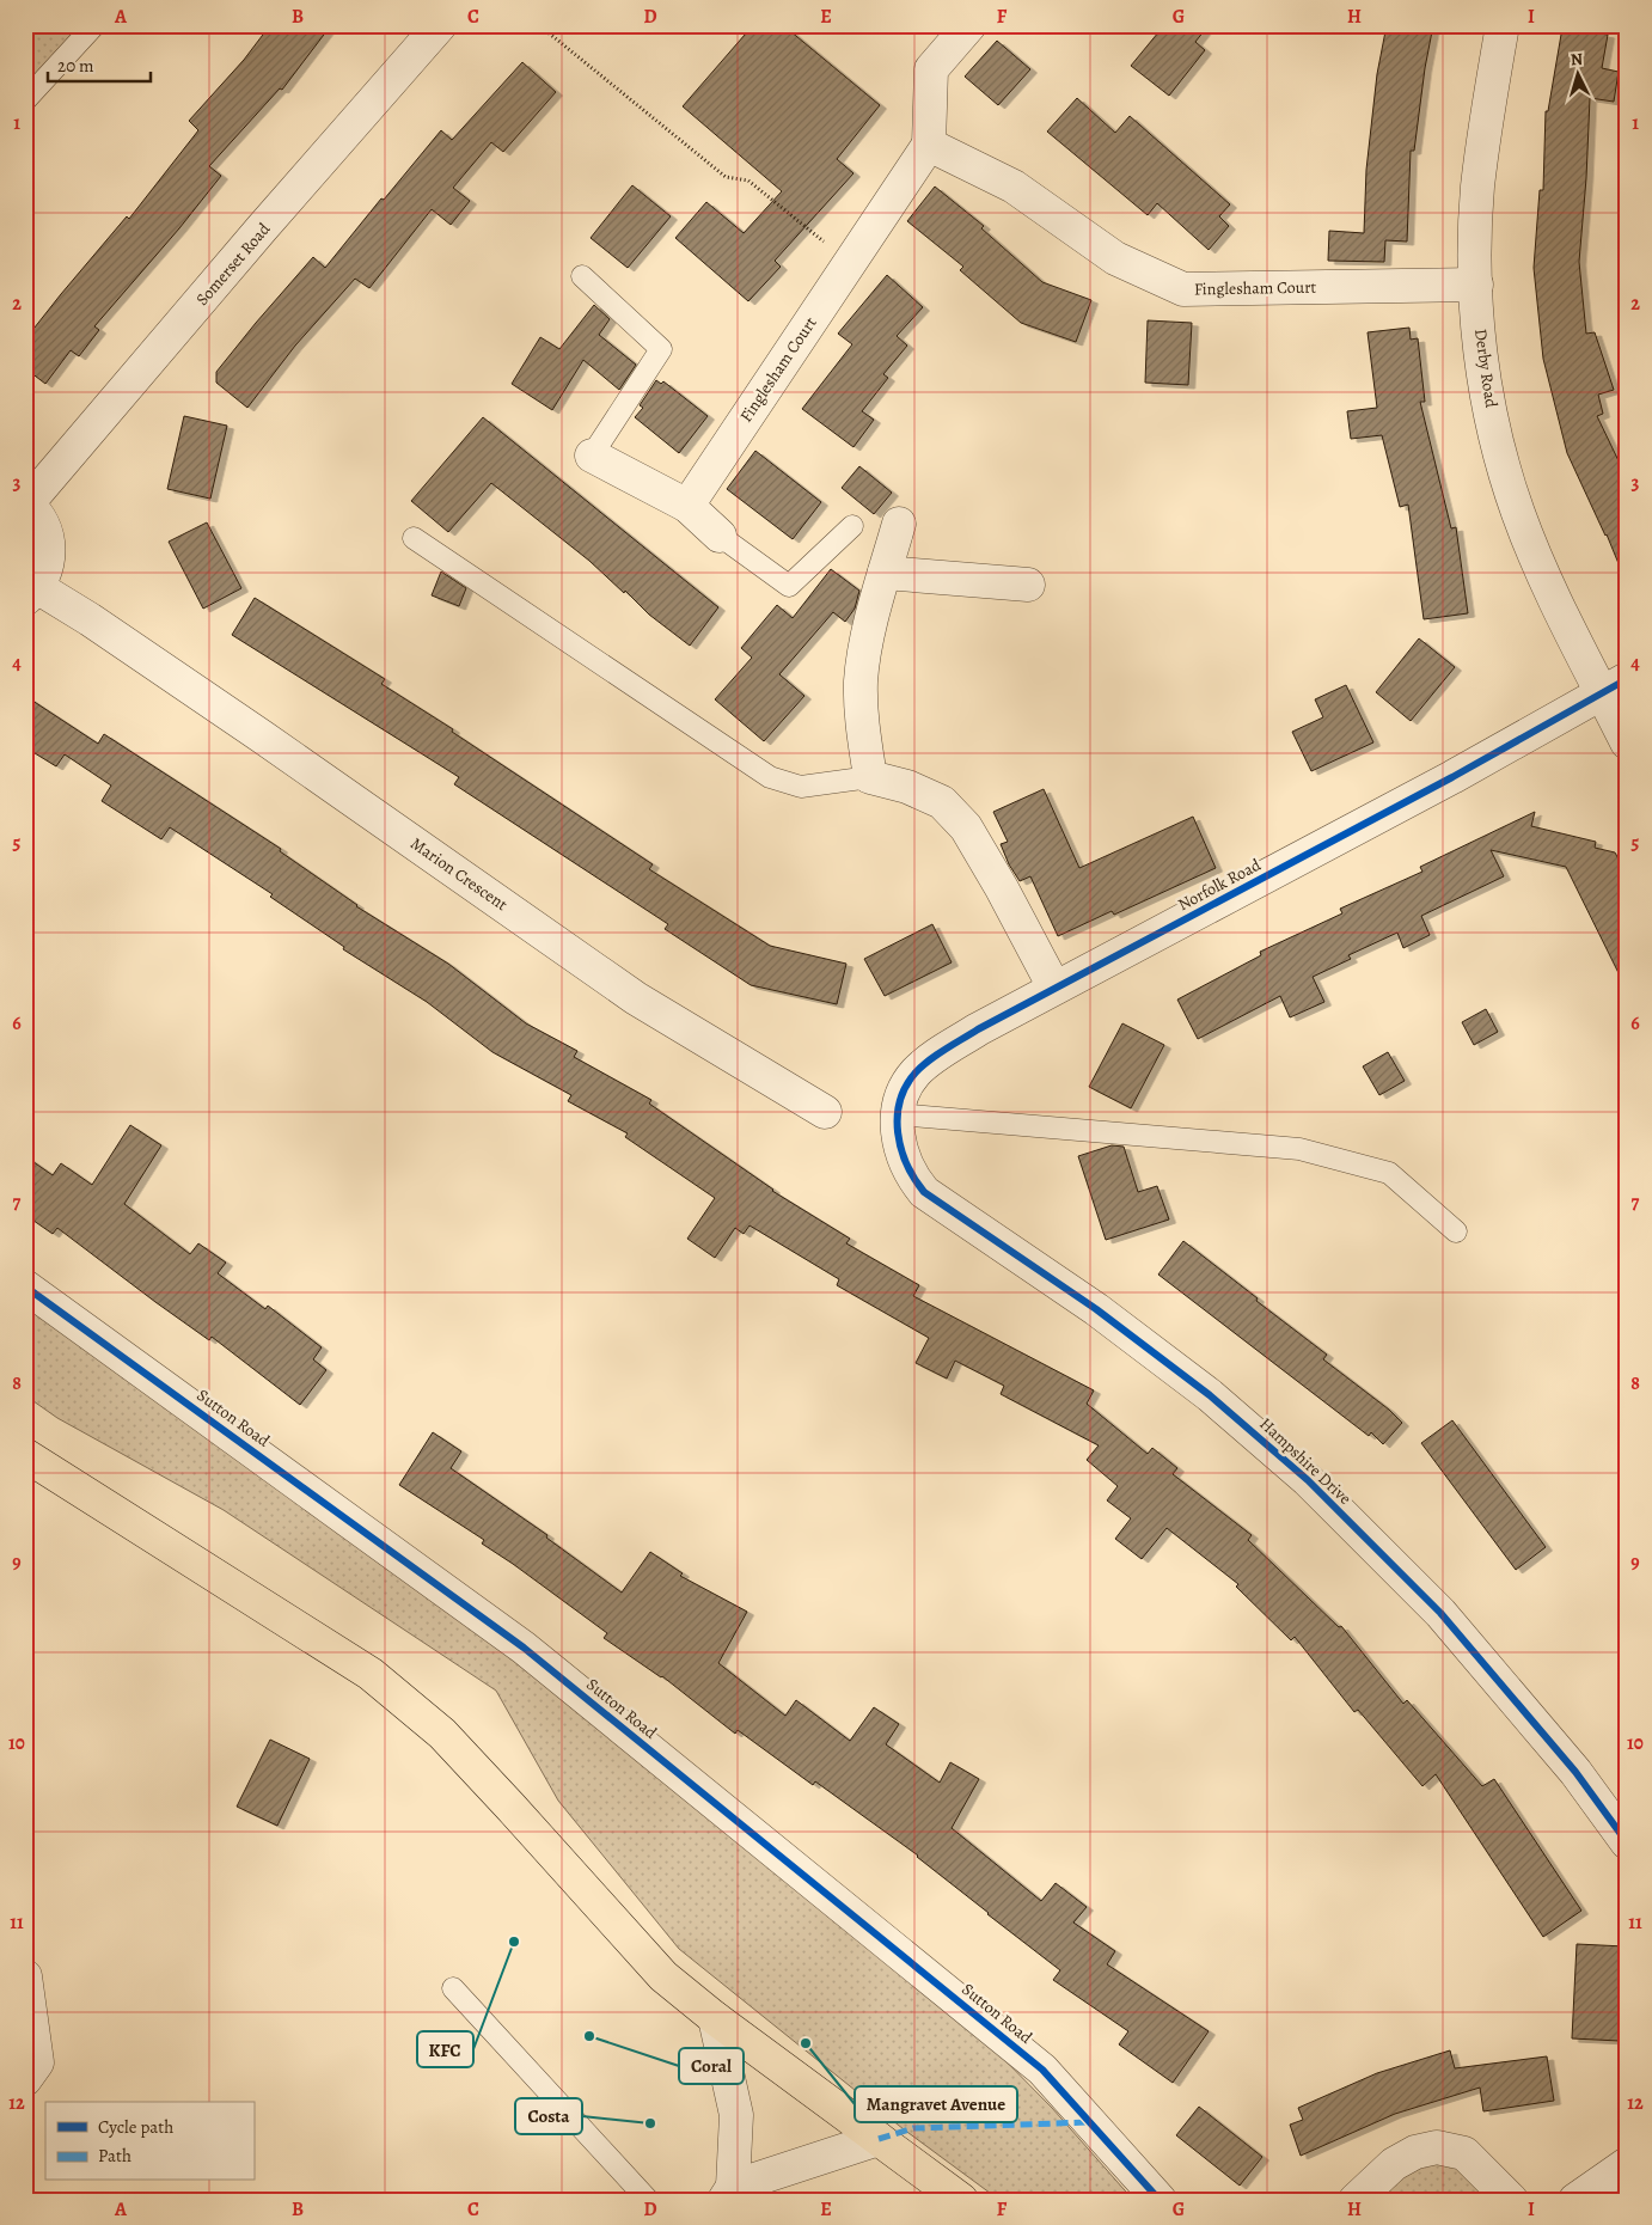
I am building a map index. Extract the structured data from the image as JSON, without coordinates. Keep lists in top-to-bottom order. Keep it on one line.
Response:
{"streets":{"street":["Somerset Road","Finglesham Court","Derby Road","Marion Crescent","Norfolk Road","Sutton Road","Hampshire Drive"]},"crossings":[["Somerset Road","Marion Crescent"],["Finglesham Court","Derby Road"],["Derby Road","Norfolk Road"],["Norfolk Road","Hampshire Drive"]],"places":["KFC","Coral","Mangravet Avenue","Costa"],"legend":["Cycle path","Path"],"scale_bar":"20 m","north":"top","grid":{"columns":["A","B","C","D","E","F","G","H","I"],"rows":["1","2","3","4","5","6","7","8","9","10","11","12"]}}
